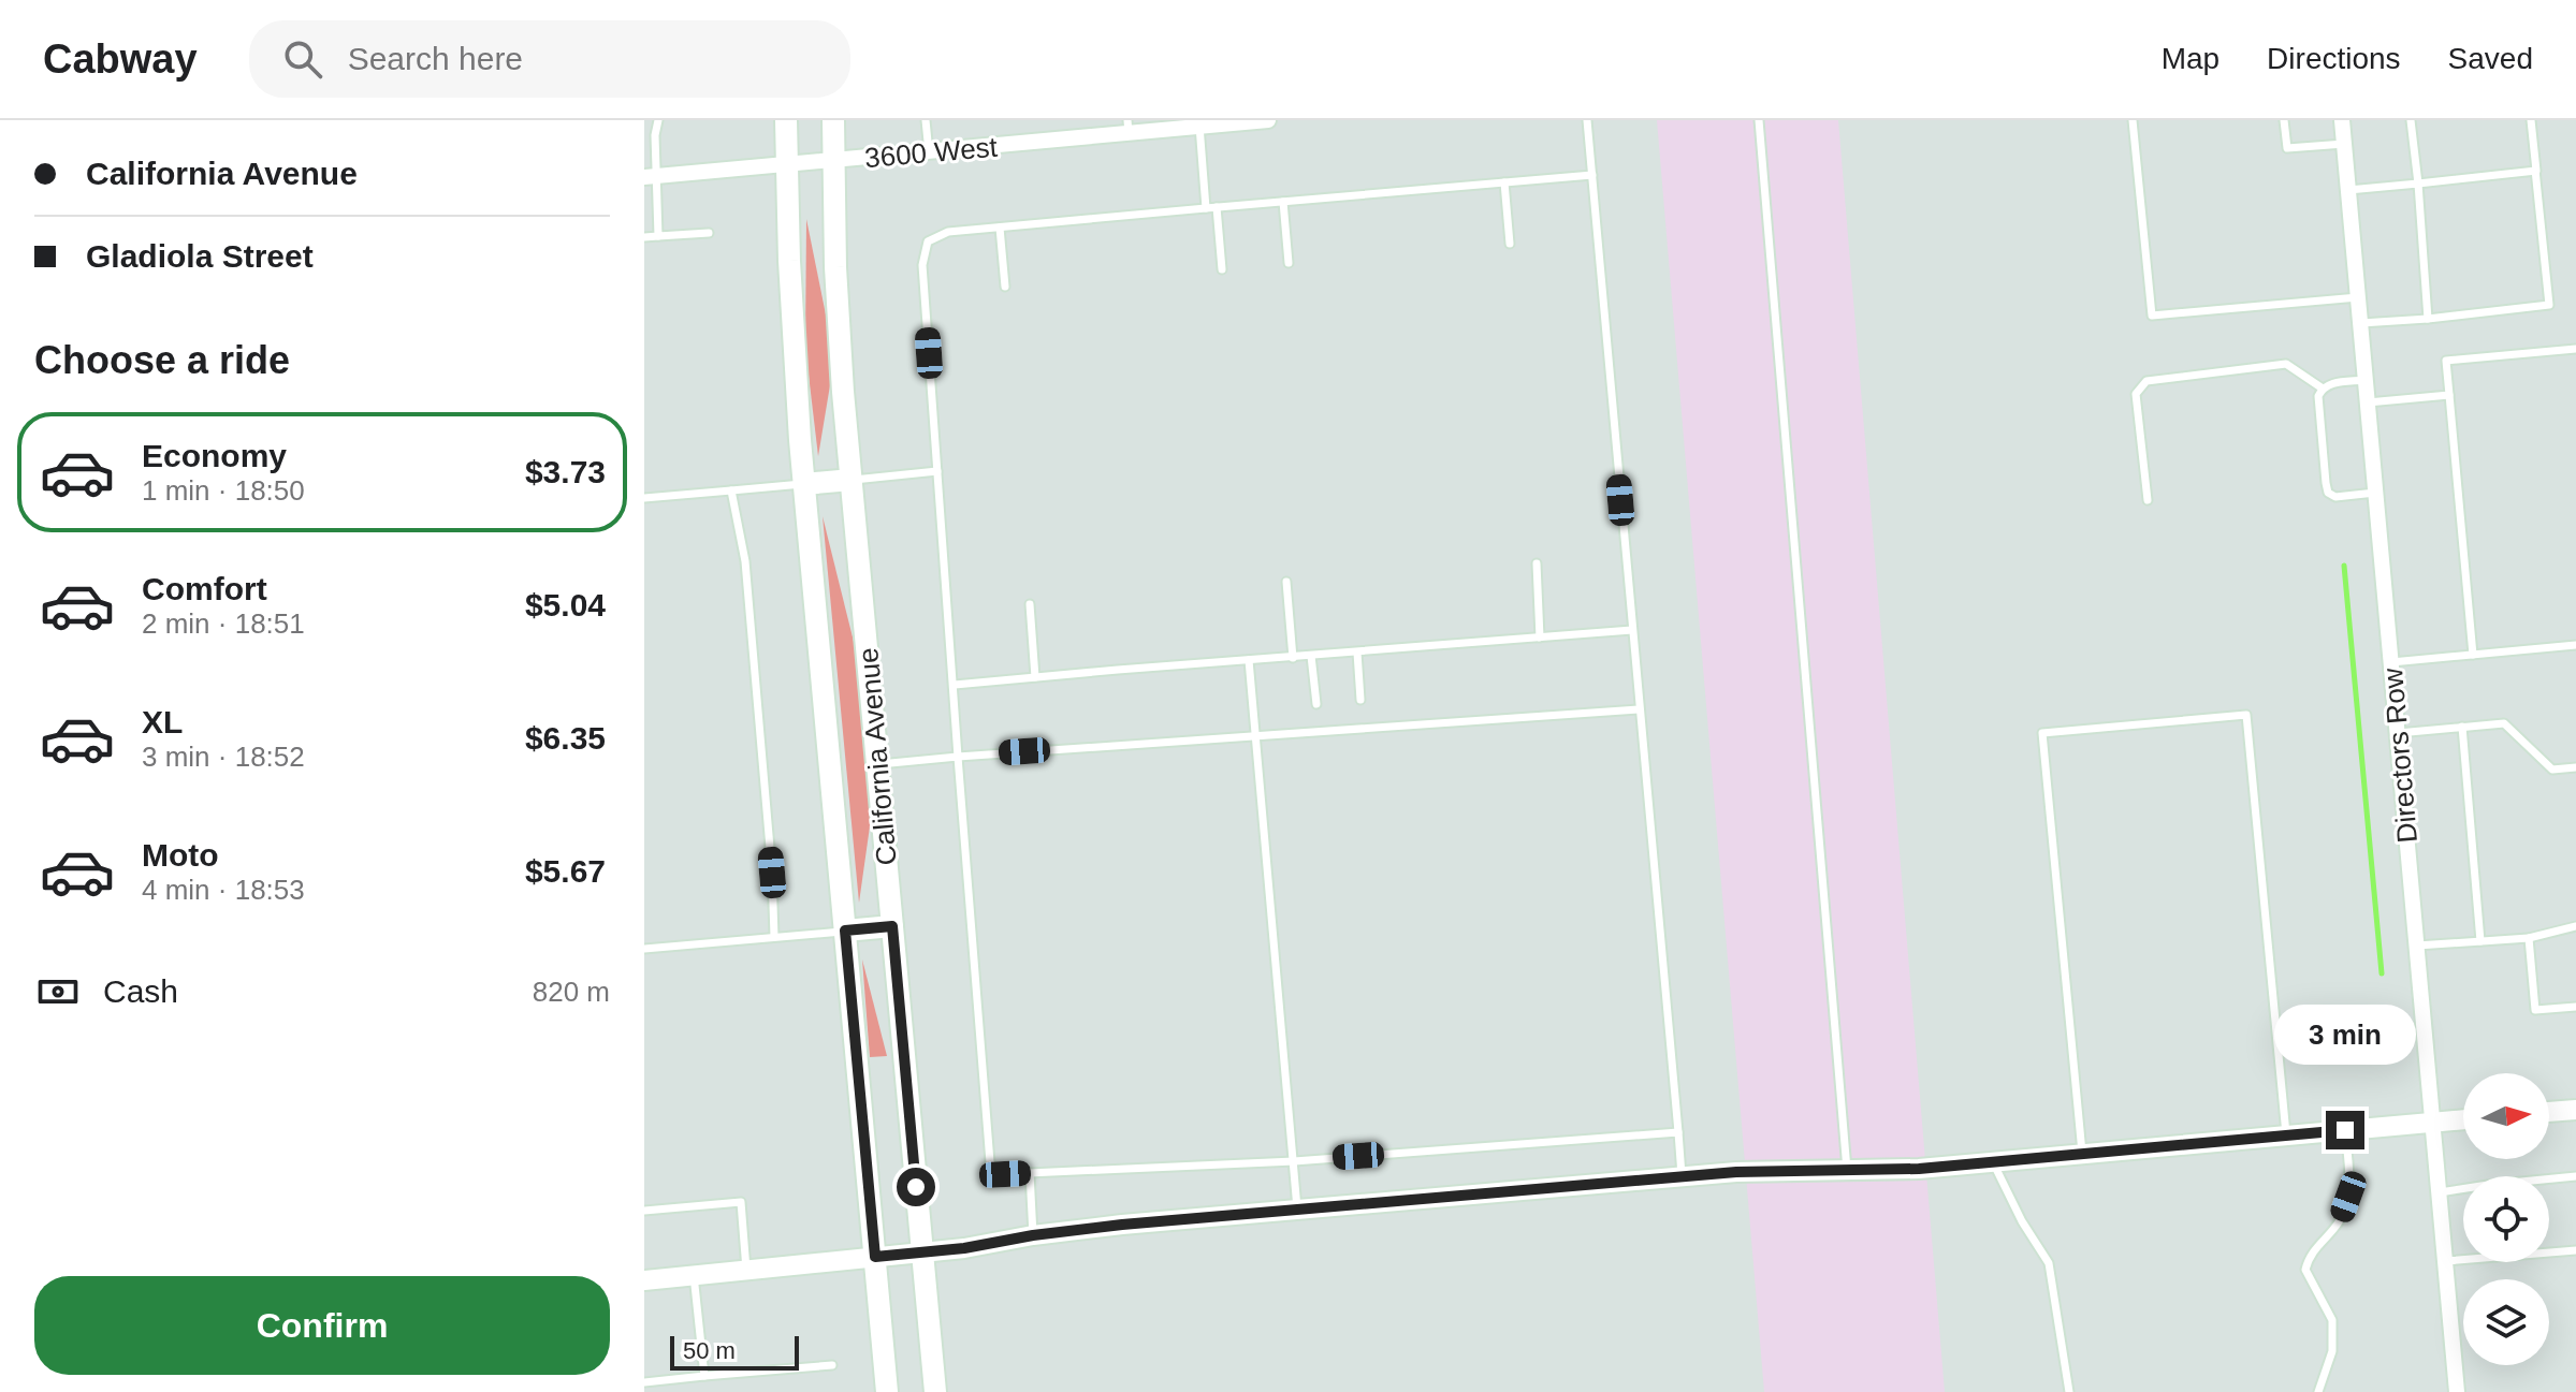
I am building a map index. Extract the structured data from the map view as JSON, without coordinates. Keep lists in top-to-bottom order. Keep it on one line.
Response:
{"streets":{"main road":["California Avenue"],"street":["3600 West","Directors Row"]},"crossings":[["3600 West","California Avenue"]],"scale_bar":"50 m","north":"right","page":{"header":"Cabway","search":"Search here","nav":["Map","Directions","Saved"],"banner":["California Avenue","Gladiola Street"],"heading":"Choose a ride","list":[{"name":"Economy","note":"1 min · 18:50","value":"$3.73"},{"name":"Comfort","note":"2 min · 18:51","value":"$5.04"},{"name":"XL","note":"3 min · 18:52","value":"$6.35"},{"name":"Moto","note":"4 min · 18:53","value":"$5.67"}],"pay":["Cash","820 m"],"bubble":"3 min","buttons":"Confirm","scale":"50 m"}}
